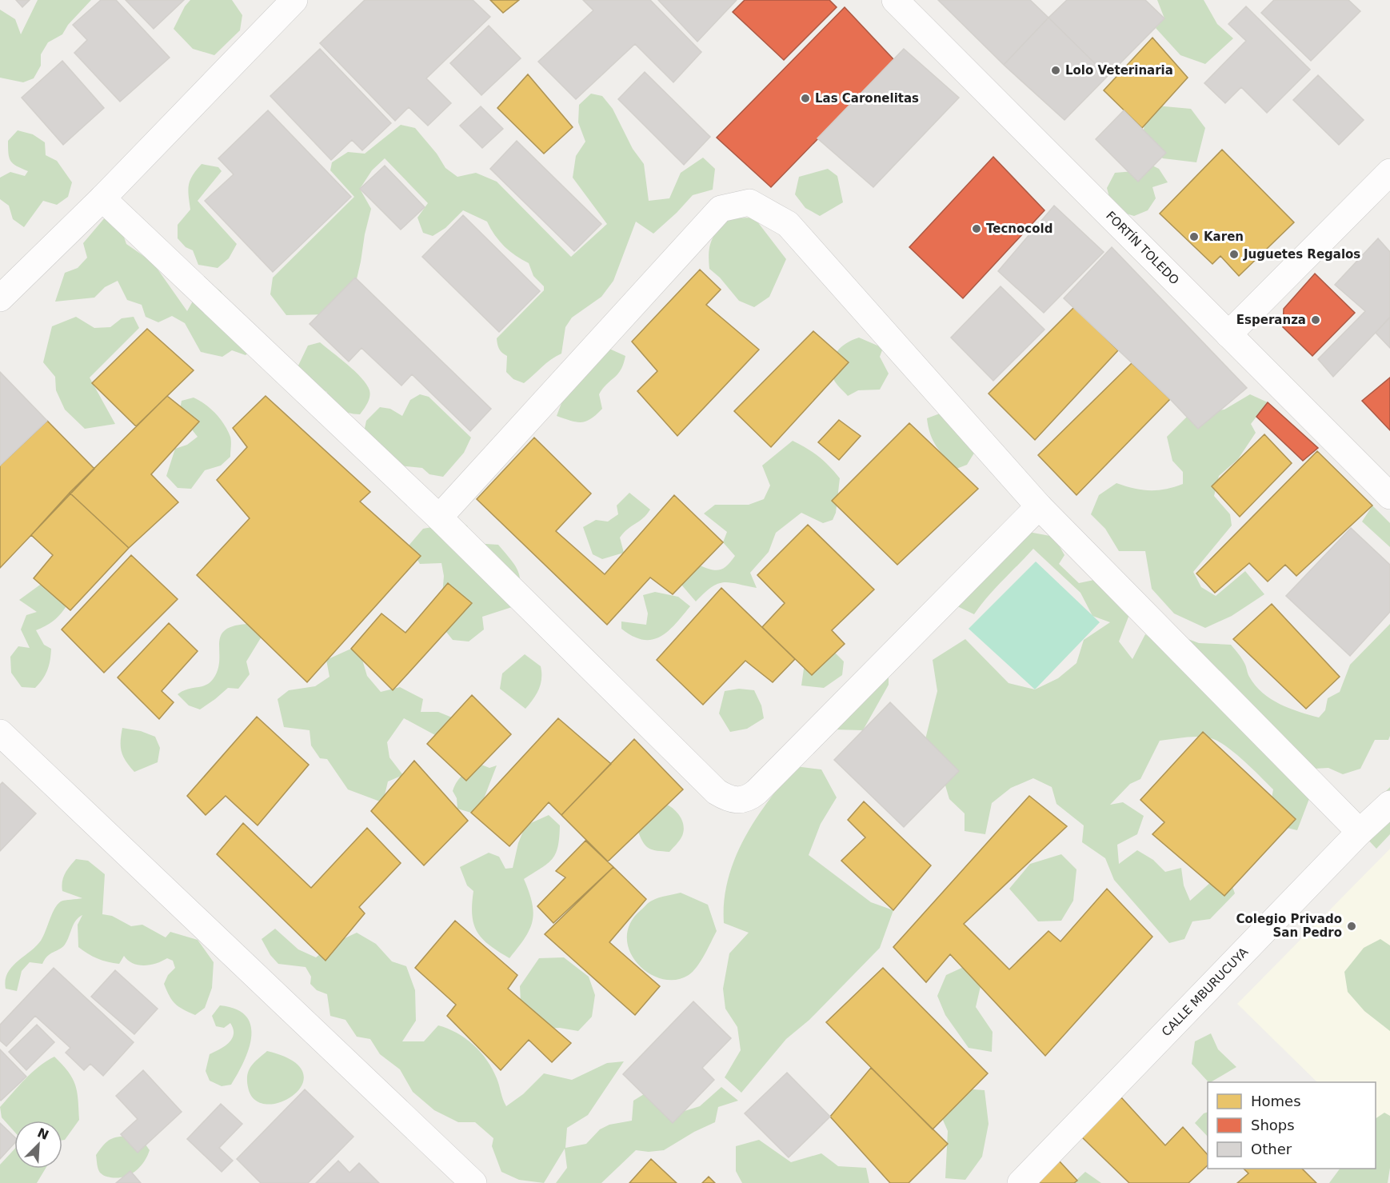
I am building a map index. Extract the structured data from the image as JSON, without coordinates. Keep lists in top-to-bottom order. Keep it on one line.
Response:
{"streets":{"street":["FORTÍN TOLEDO","CALLE MBURUCUYA"]},"places":["Lolo Veterinaria","Las Caronelitas","Tecnocold","Karen","Juguetes Regalos","Esperanza","Colegio Privado San Pedro"],"legend":["Homes","Shops","Other"],"north":"top right"}
